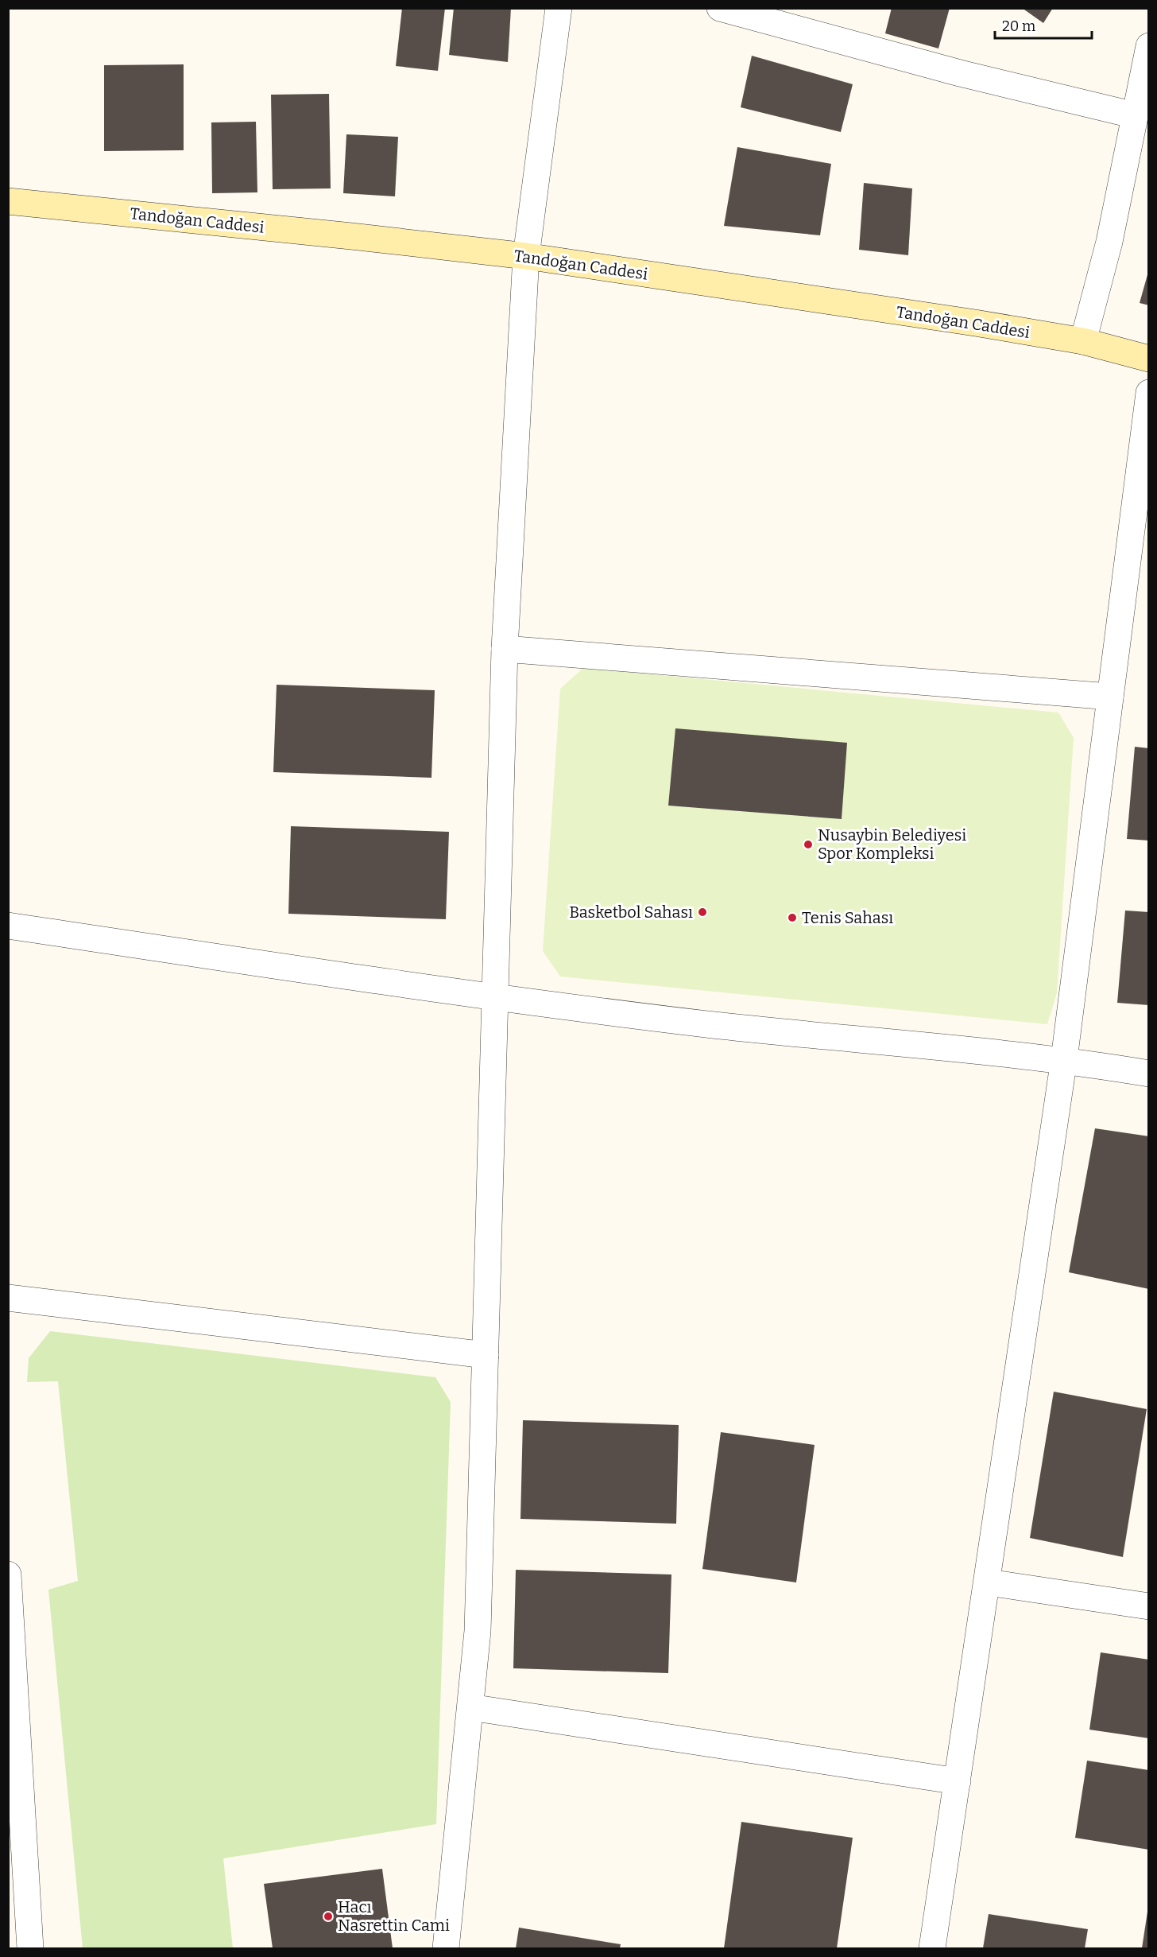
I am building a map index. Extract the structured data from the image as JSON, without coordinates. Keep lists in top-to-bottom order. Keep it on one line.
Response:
{"streets":{"street":["Tandoğan Caddesi"]},"places":["Nusaybin Belediyesi Spor Kompleksi","Basketbol Sahası","Tenis Sahası","Hacı Nasrettin Cami"],"scale_bar":"20 m"}
